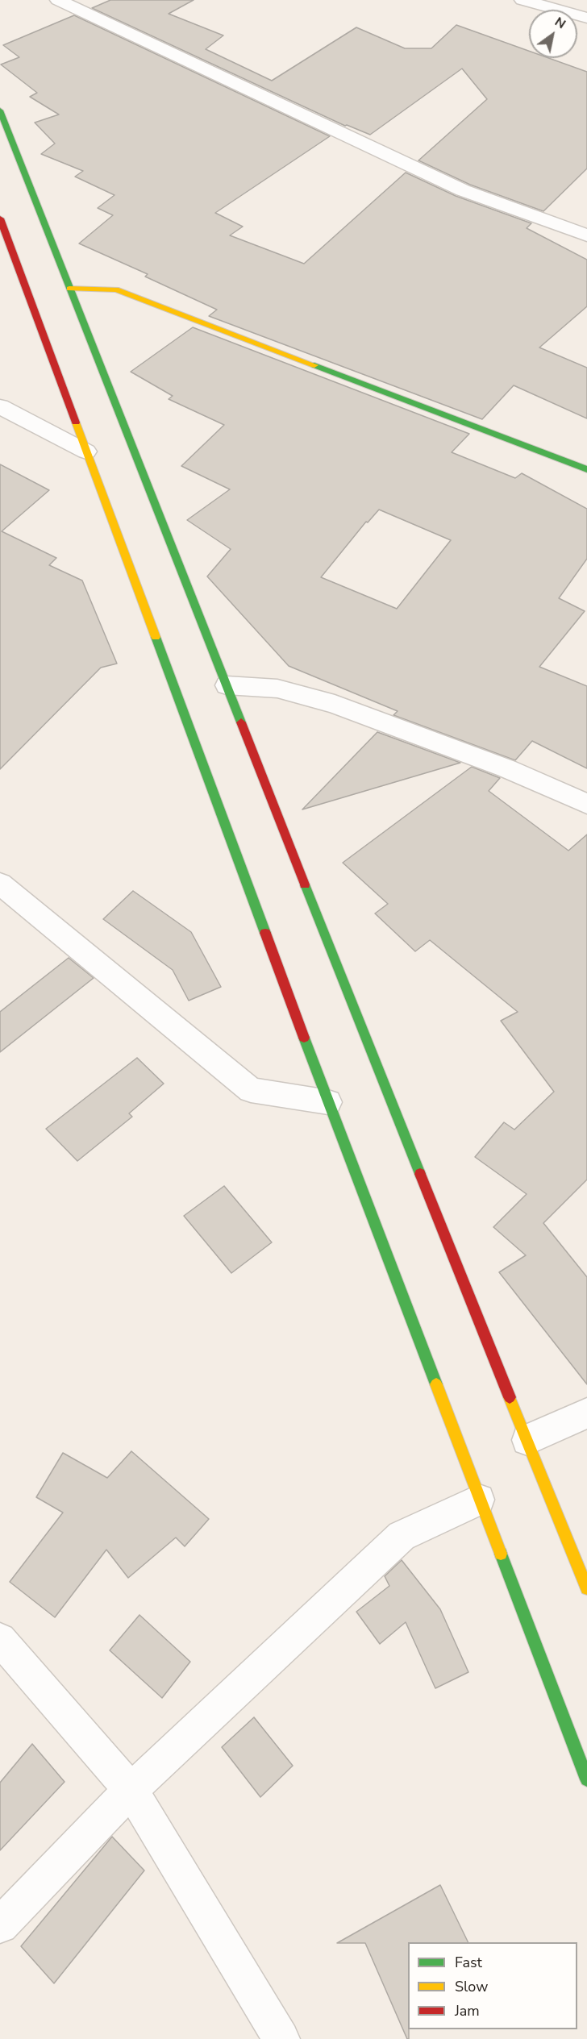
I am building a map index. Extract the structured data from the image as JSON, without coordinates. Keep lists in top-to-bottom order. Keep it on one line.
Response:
{"legend":["Fast","Slow","Jam"],"north":"top right"}
